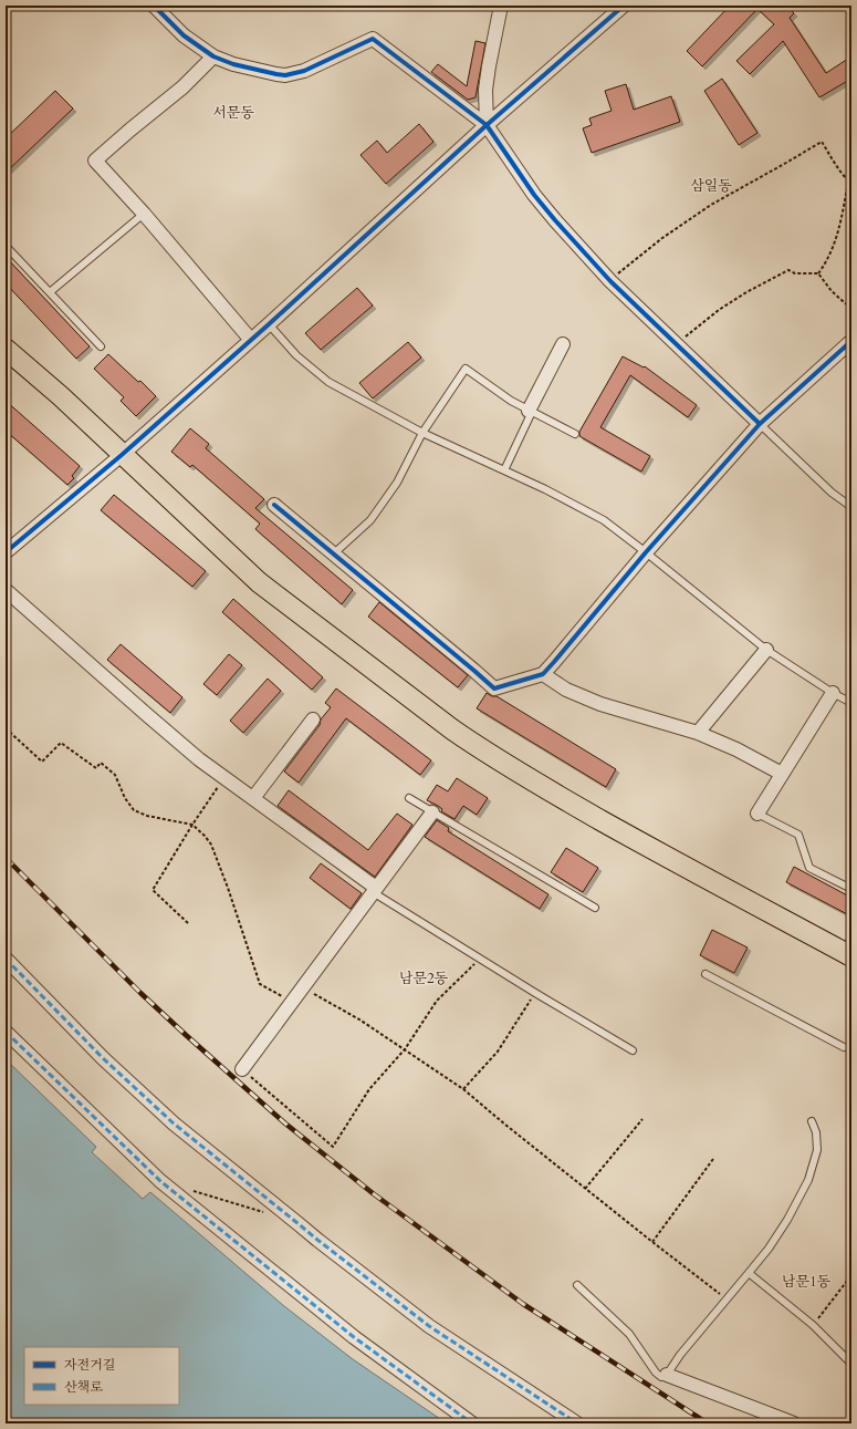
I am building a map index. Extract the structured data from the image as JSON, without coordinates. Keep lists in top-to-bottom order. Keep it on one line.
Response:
{"districts":["서문동","삼일동","남문2동","남문1동"],"legend":["자전거길","산책로"]}
